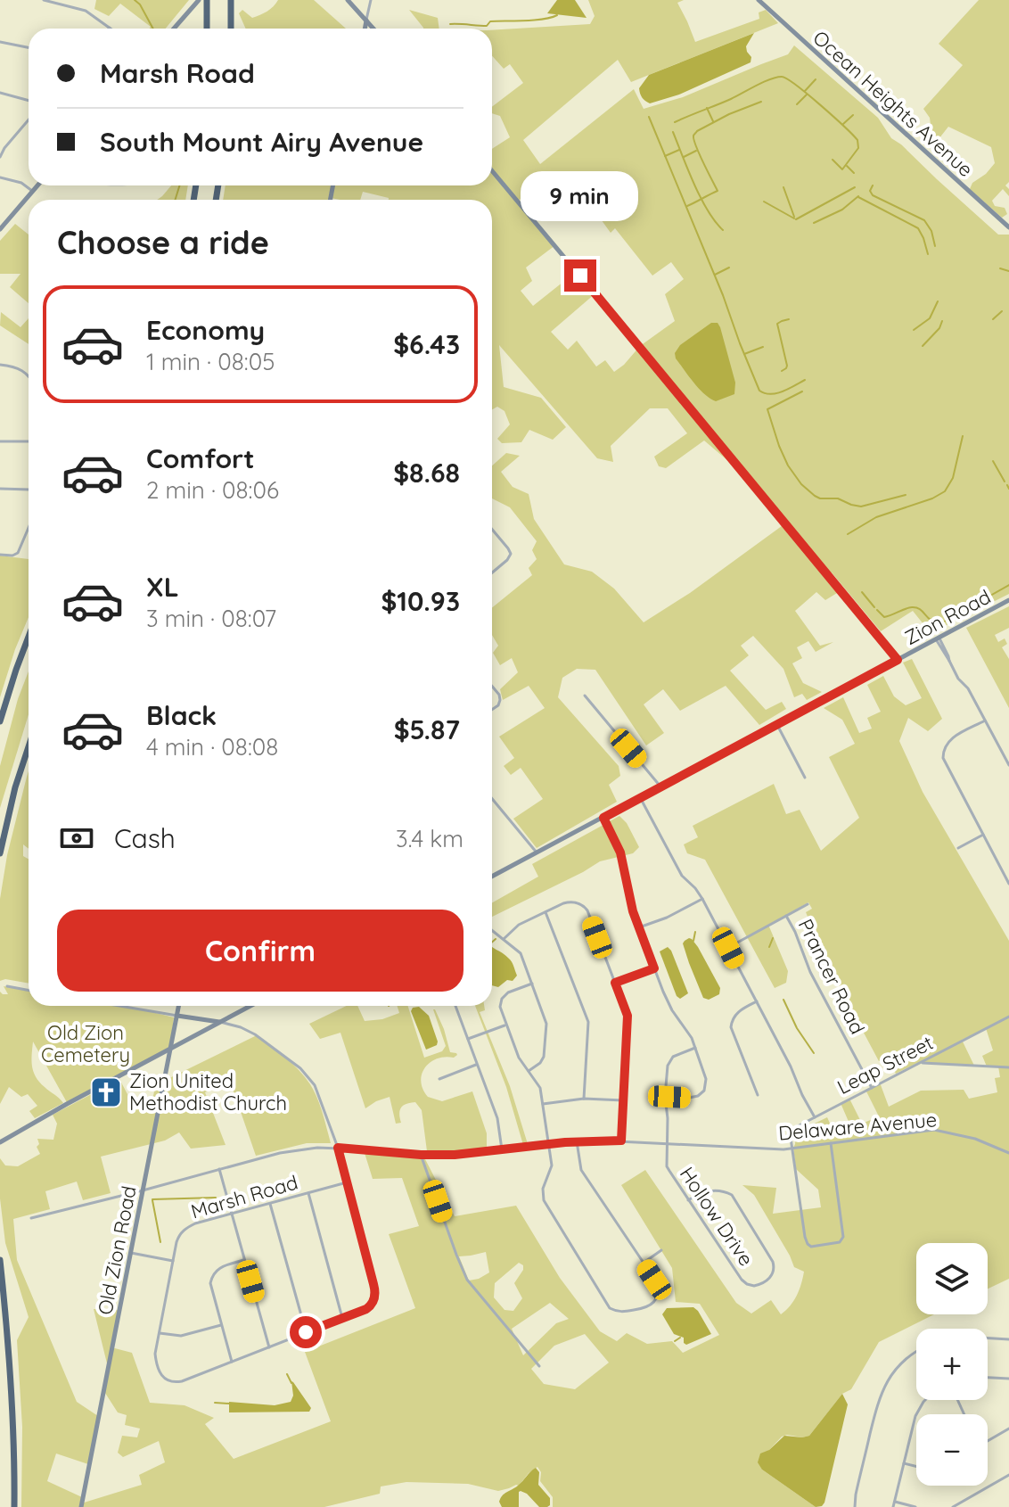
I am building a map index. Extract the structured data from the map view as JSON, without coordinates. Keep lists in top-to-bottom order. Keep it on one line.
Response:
{"streets":{"street":["Ocean Heights Avenue","Zion Road","Prancer Road","Leap Street","Delaware Avenue","Marsh Road","Hollow Drive","Old Zion Road"]},"crossings":[["Prancer Road","Leap Street"],["Leap Street","Delaware Avenue"],["Delaware Avenue","Marsh Road"],["Delaware Avenue","Hollow Drive"],["Delaware Avenue","Old Zion Road"]],"parks":["Old Zion Cemetery"],"places":{"church":["Zion United Methodist Church"]},"page":{"banner":["Marsh Road","South Mount Airy Avenue"],"bubble":"9 min","heading":"Choose a ride","list":[{"name":"Economy","note":"1 min · 08:05","value":"$6.43"},{"name":"Comfort","note":"2 min · 08:06","value":"$8.68"},{"name":"XL","note":"3 min · 08:07","value":"$10.93"},{"name":"Black","note":"4 min · 08:08","value":"$5.87"}],"pay":["Cash","3.4 km"],"buttons":"Confirm","map_buttons":["+","−"]}}
